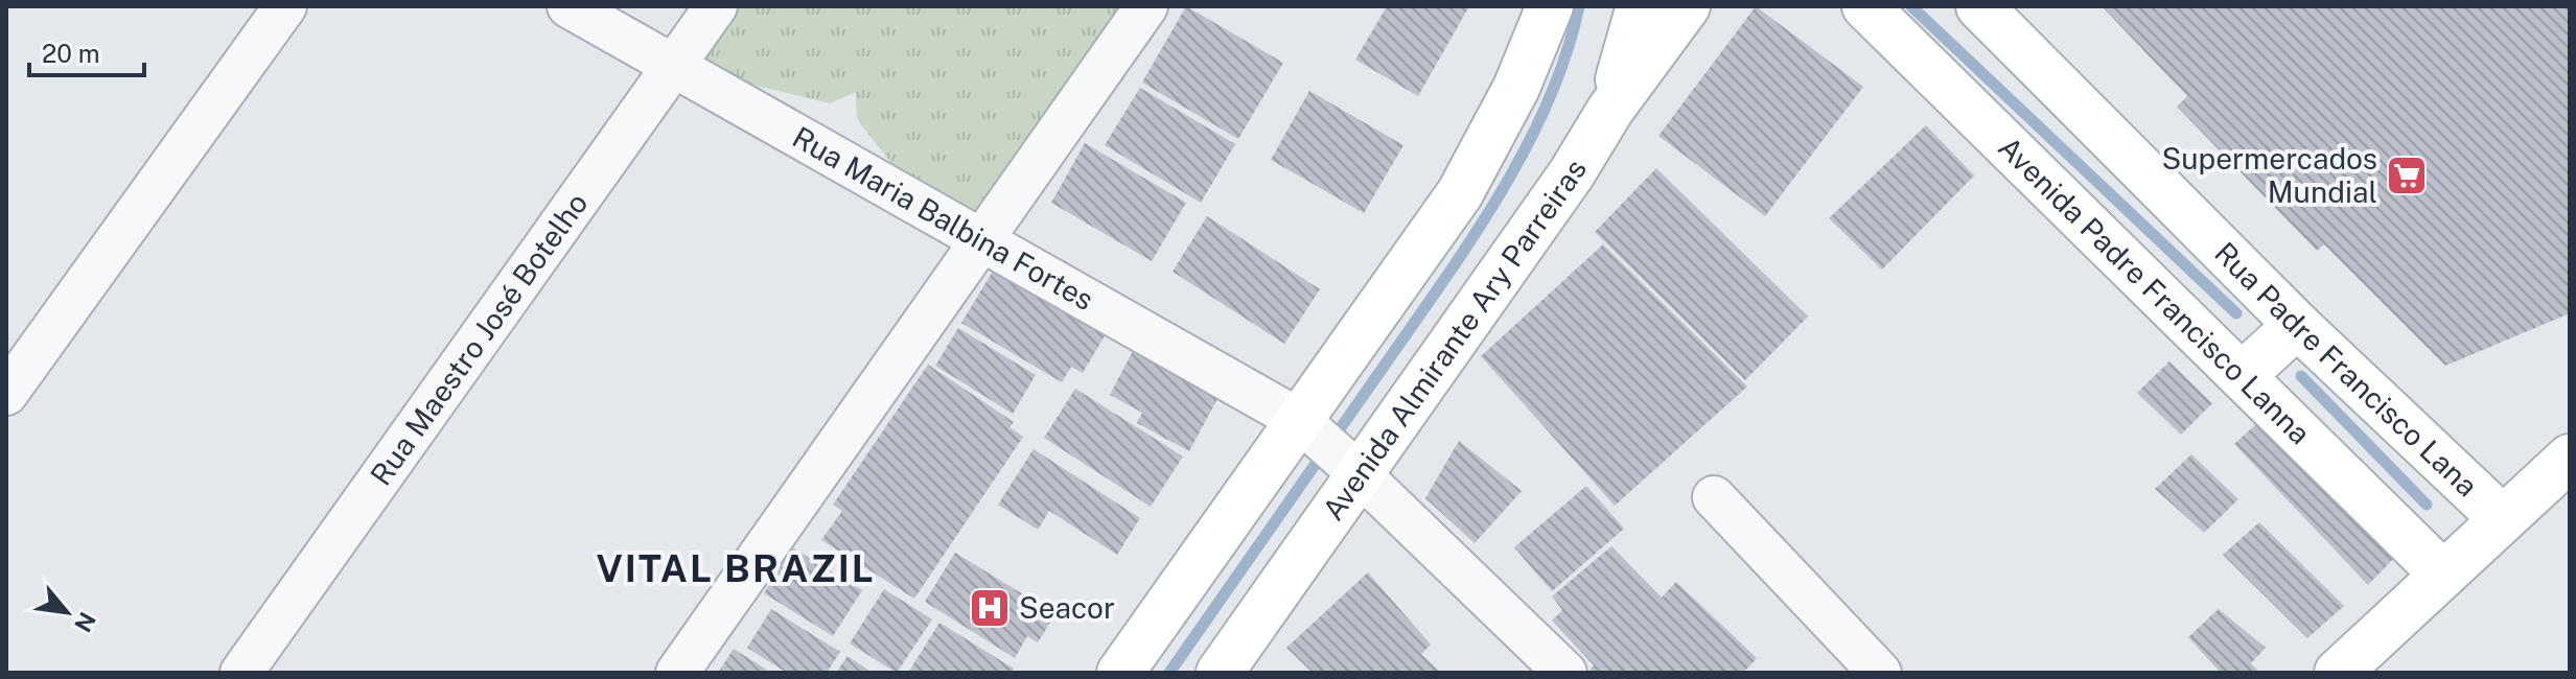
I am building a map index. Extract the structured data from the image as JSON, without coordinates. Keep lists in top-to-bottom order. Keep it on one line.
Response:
{"streets":{"main road":["Avenida Padre Francisco Lanna","Avenida Almirante Ary Parreiras","Rua Padre Francisco Lana"],"street":["Rua Maria Balbina Fortes","Rua Maestro José Botelho"]},"crossings":[["Rua Maria Balbina Fortes","Rua Maestro José Botelho"],["Rua Maria Balbina Fortes","Avenida Almirante Ary Parreiras"]],"districts":["VITAL BRAZIL"],"places":{"supermarket":["Supermercados Mundial"],"hospital":["Seacor"]},"scale_bar":"20 m","north":"bottom right"}
